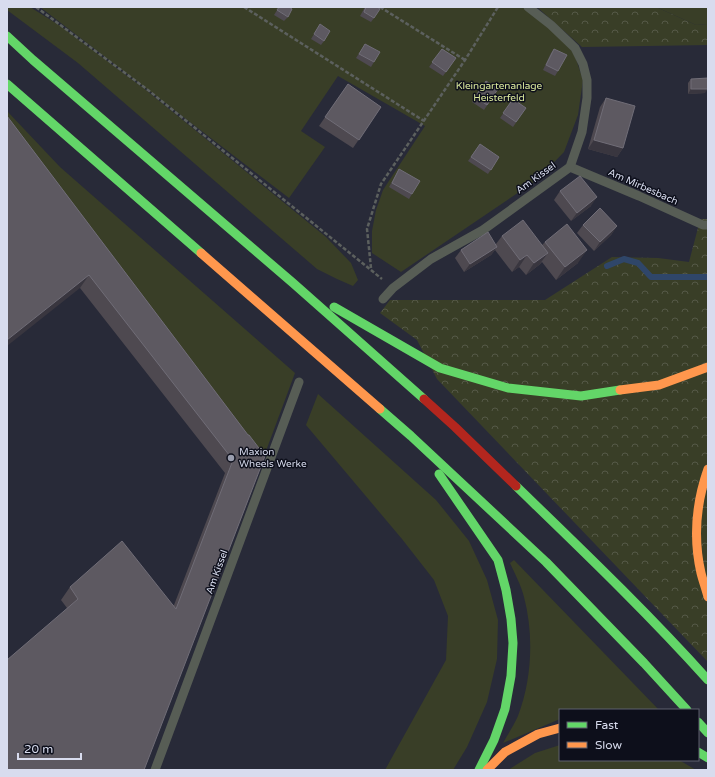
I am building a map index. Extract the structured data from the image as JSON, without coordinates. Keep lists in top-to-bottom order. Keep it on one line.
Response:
{"streets":{"lane":["Am Kissel","Am Mirbesbach"]},"crossings":[["Am Kissel","Am Mirbesbach"]],"parks":["Kleingartenanlage Heisterfeld"],"places":["Maxion Wheels Werke"],"legend":["Fast","Slow"],"scale_bar":"20 m"}
